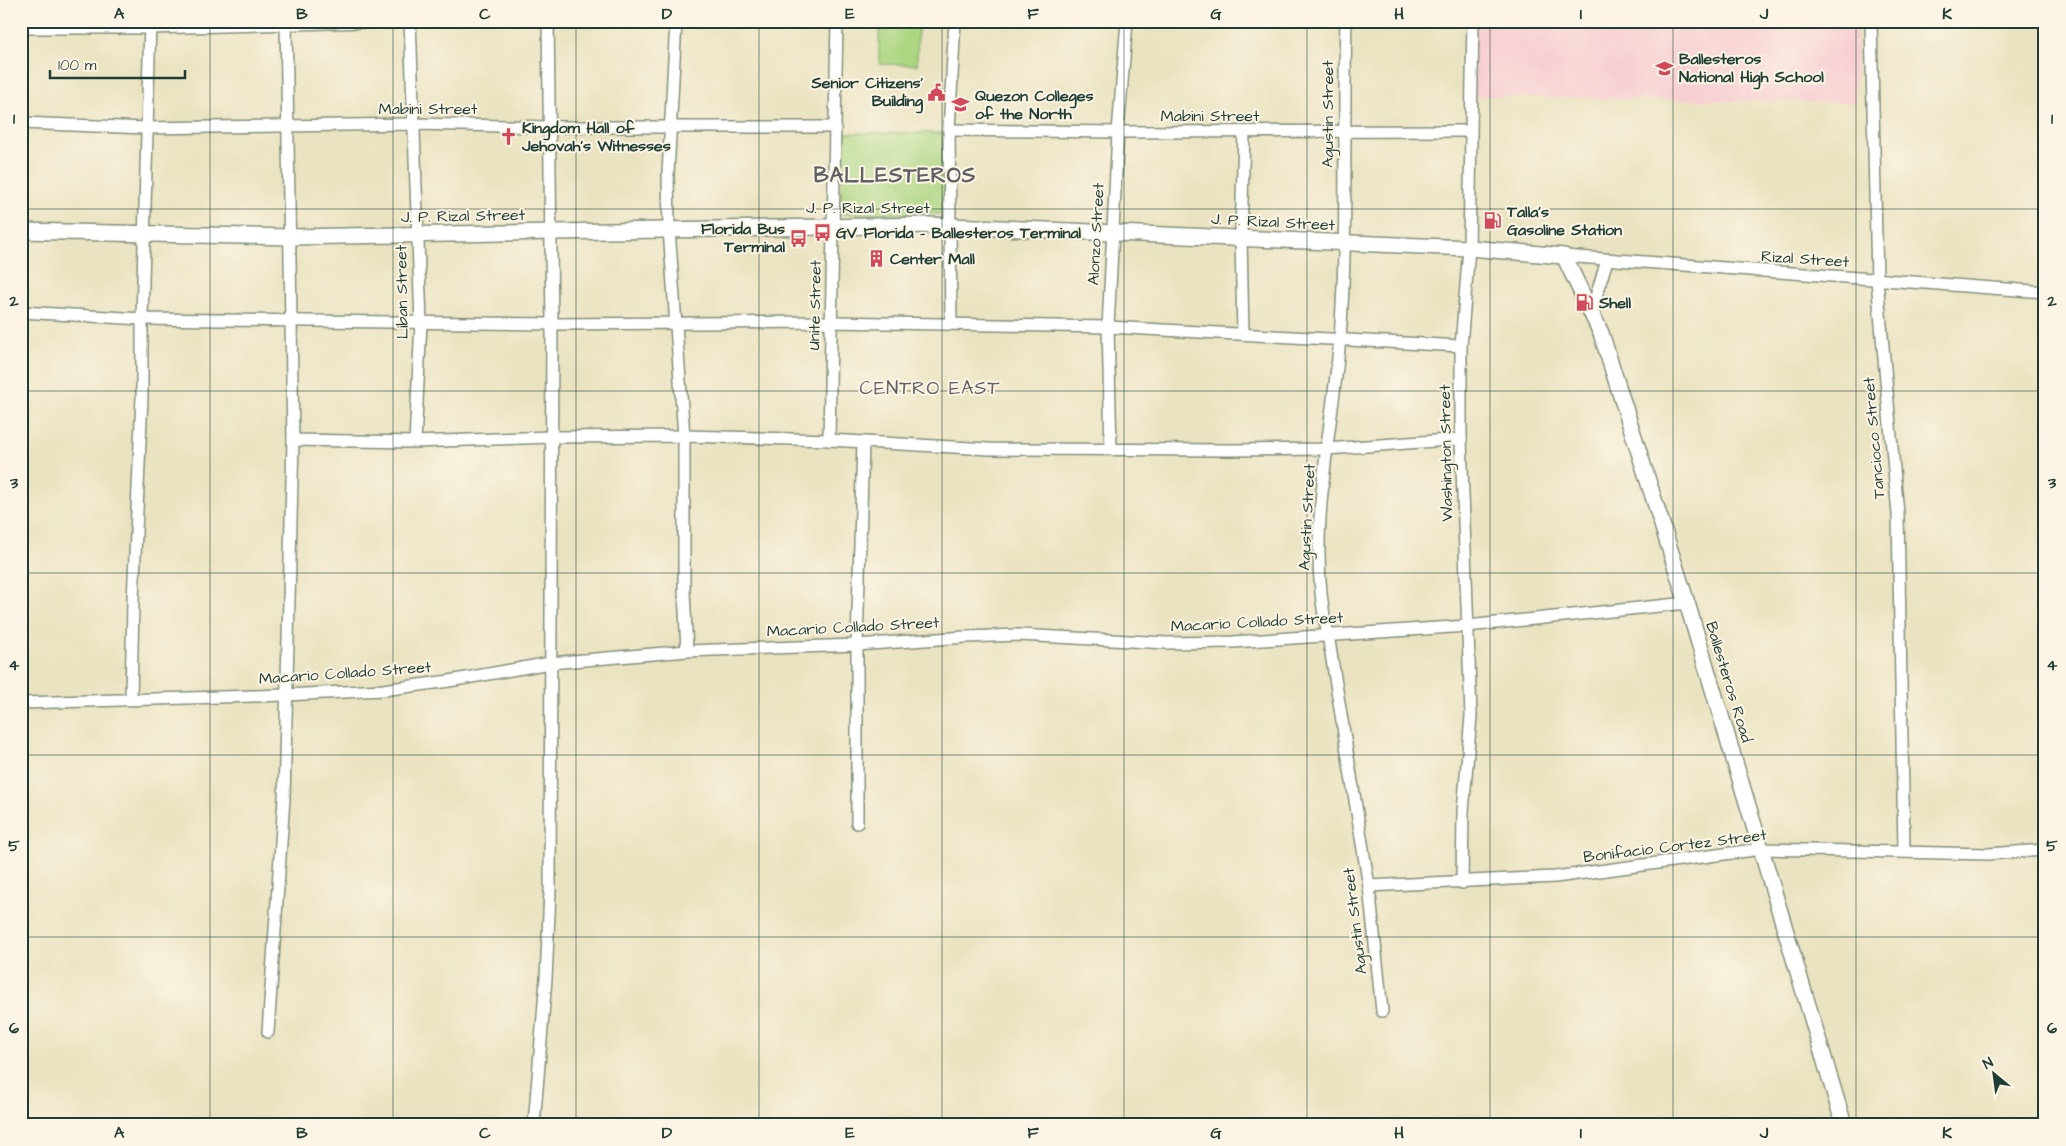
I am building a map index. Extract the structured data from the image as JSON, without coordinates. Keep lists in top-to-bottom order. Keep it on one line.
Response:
{"streets":{"main road":["J. P. Rizal Street","Ballesteros Road"],"street":["Mabini Street","Agustin Street","Alonzo Street","Rizal Street","Liban Street","Unite Street","Tancioco Street","Washington Street","Macario Collado Street","Bonifacio Cortez Street"]},"crossings":[["Mabini Street","Agustin Street"],["Mabini Street","Alonzo Street"],["Mabini Street","Liban Street"],["Mabini Street","Unite Street"],["Mabini Street","Washington Street"],["Agustin Street","J. P. Rizal Street"],["Agustin Street","Macario Collado Street"],["Agustin Street","Bonifacio Cortez Street"],["J. P. Rizal Street","Alonzo Street"],["J. P. Rizal Street","Rizal Street"],["J. P. Rizal Street","Liban Street"],["J. P. Rizal Street","Unite Street"],["J. P. Rizal Street","Washington Street"],["J. P. Rizal Street","Ballesteros Road"],["Rizal Street","Tancioco Street"],["Rizal Street","Ballesteros Road"],["Tancioco Street","Bonifacio Cortez Street"],["Washington Street","Macario Collado Street"],["Washington Street","Bonifacio Cortez Street"],["Macario Collado Street","Ballesteros Road"],["Ballesteros Road","Bonifacio Cortez Street"]],"districts":["BALLESTEROS","CENTRO EAST"],"places":{"school or university":["Ballesteros National High School","Quezon Colleges of the North"],"public building":["Senior Citizens' Building"],"church":["Kingdom Hall of Jehovah's Witnesses"],"fuel station":["Talla's Gasoline Station","Shell"],"bus stop":["GV Florida - Ballesteros Terminal","Florida Bus Terminal"],"building":["Center Mall"]},"scale_bar":"100 m","north":"top left","grid":{"columns":["A","B","C","D","E","F","G","H","I","J","K"],"rows":["1","2","3","4","5","6"]}}
